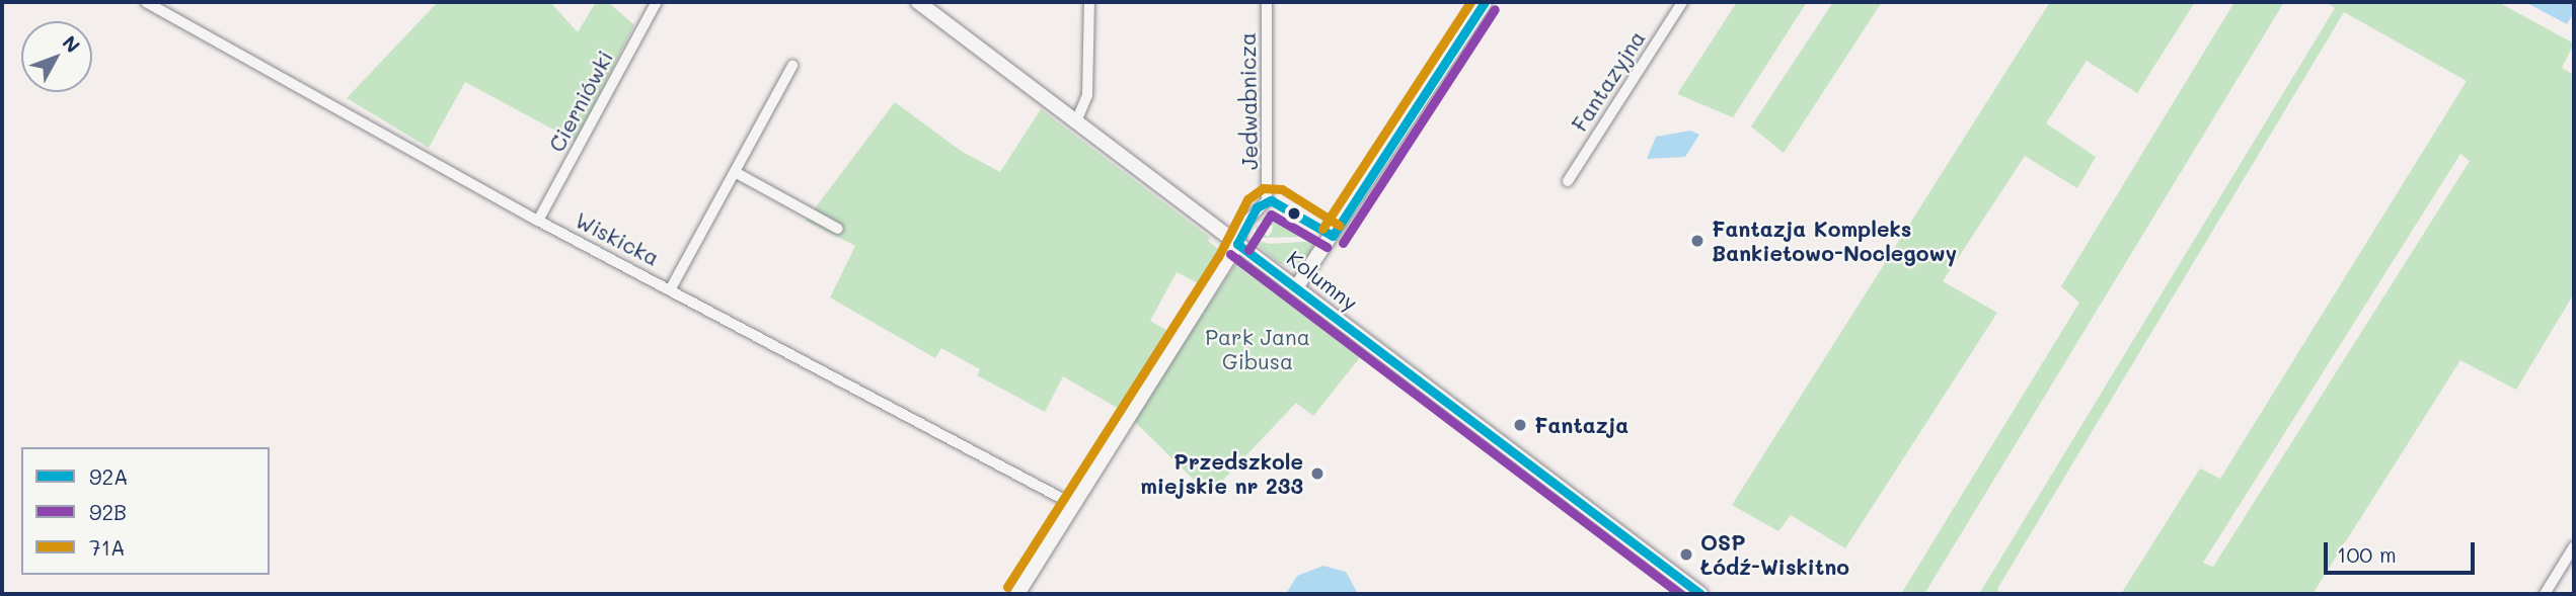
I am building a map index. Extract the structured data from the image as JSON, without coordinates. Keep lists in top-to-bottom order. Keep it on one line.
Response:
{"streets":{"street":["Fantazyjna","Cierniówki","Jedwabnicza","Wiskicka","Kolumny"]},"crossings":[["Cierniówki","Wiskicka"],["Jedwabnicza","Kolumny"]],"parks":["Park Jana Gibusa"],"places":["Fantazja Kompleks Bankietowo-Noclegowy","Fantazja","Przedszkole miejskie nr 233","OSP Łódź-Wiskitno"],"lines":["transit line 92A","transit line 71A","transit line 92B"],"legend":["92A","92B","71A"],"scale_bar":"100 m","north":"top right"}
